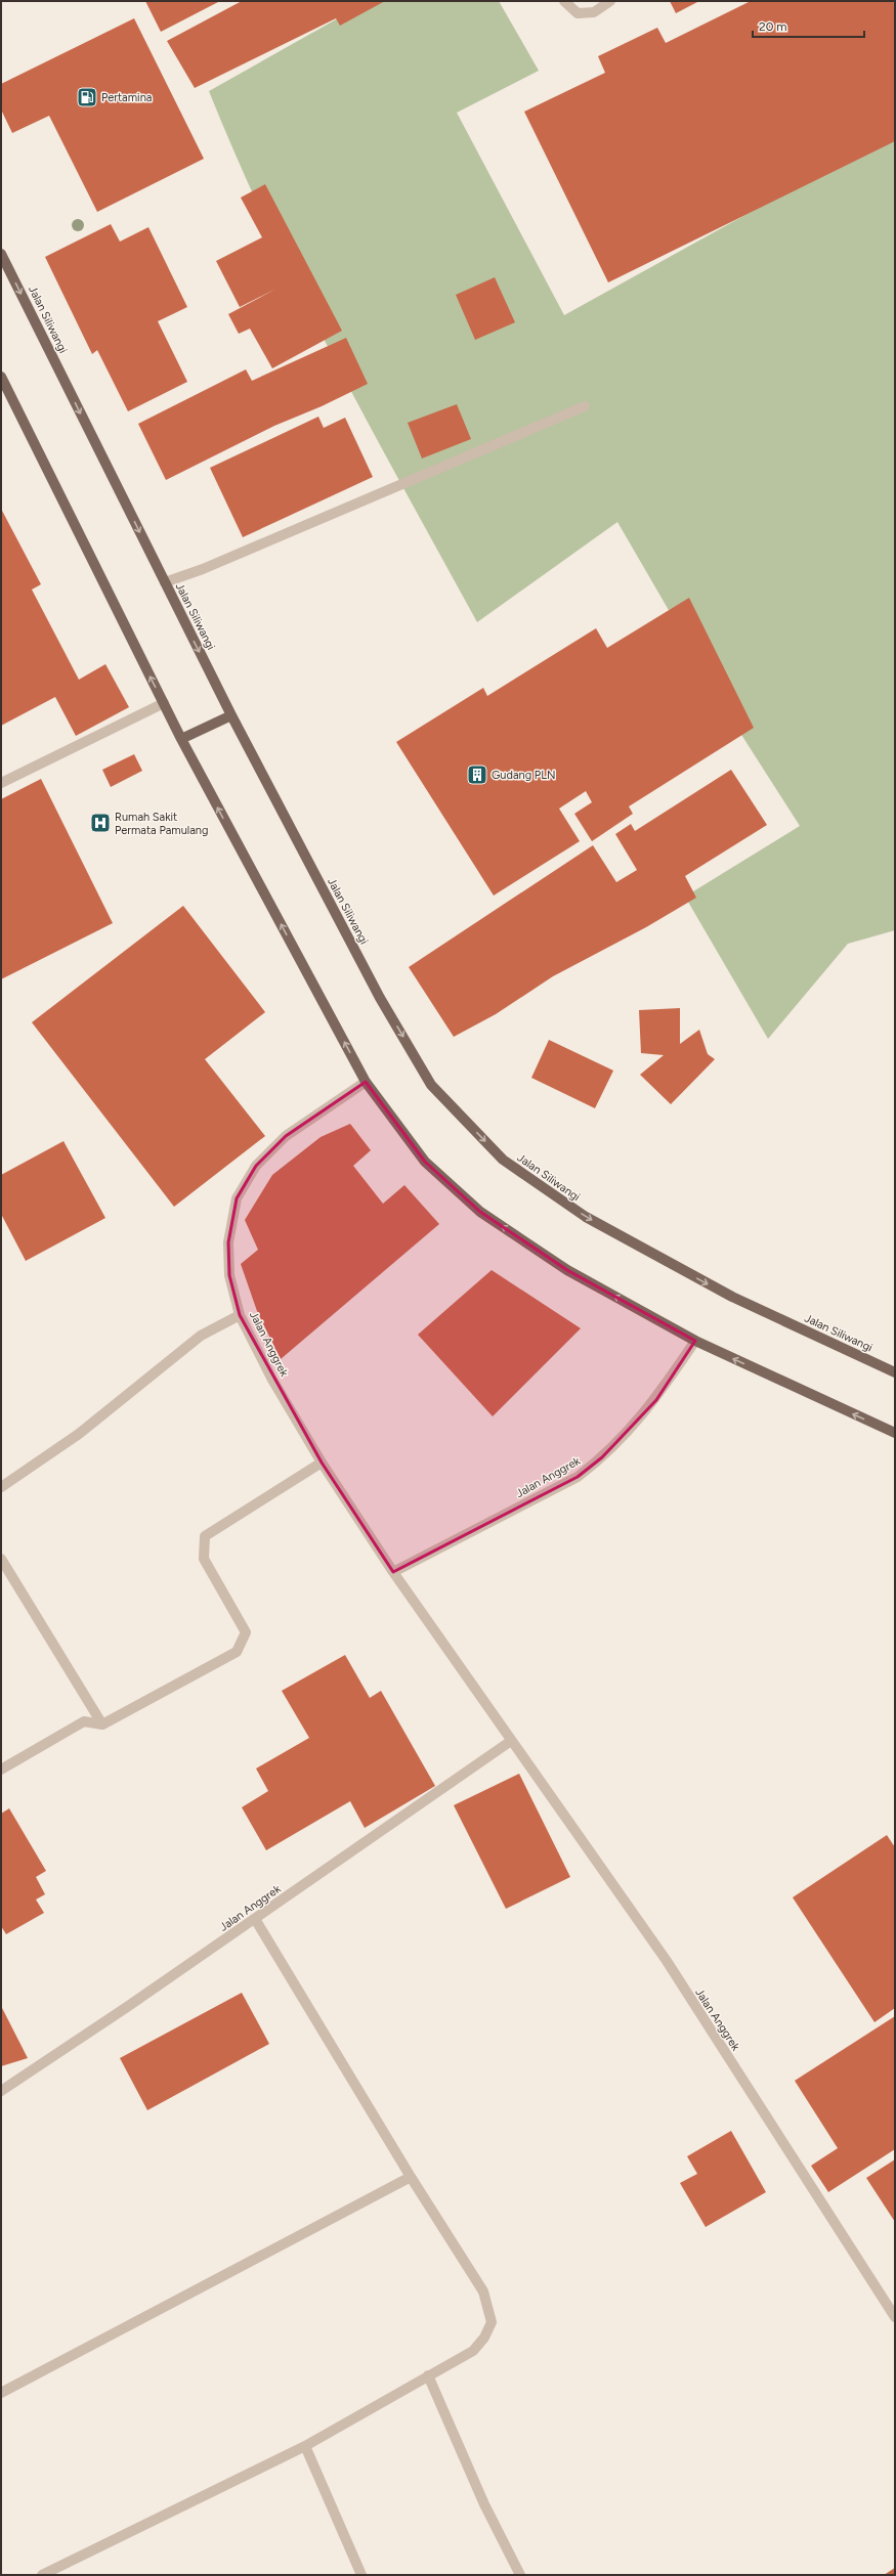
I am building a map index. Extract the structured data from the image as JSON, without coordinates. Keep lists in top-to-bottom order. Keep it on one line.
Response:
{"streets":{"main road":["Jalan Siliwangi"],"street":["Jalan Anggrek"]},"places":{"fuel station":["Pertamina"],"building":["Gudang PLN"],"hospital":["Rumah Sakit Permata Pamulang"]},"scale_bar":"20 m"}
